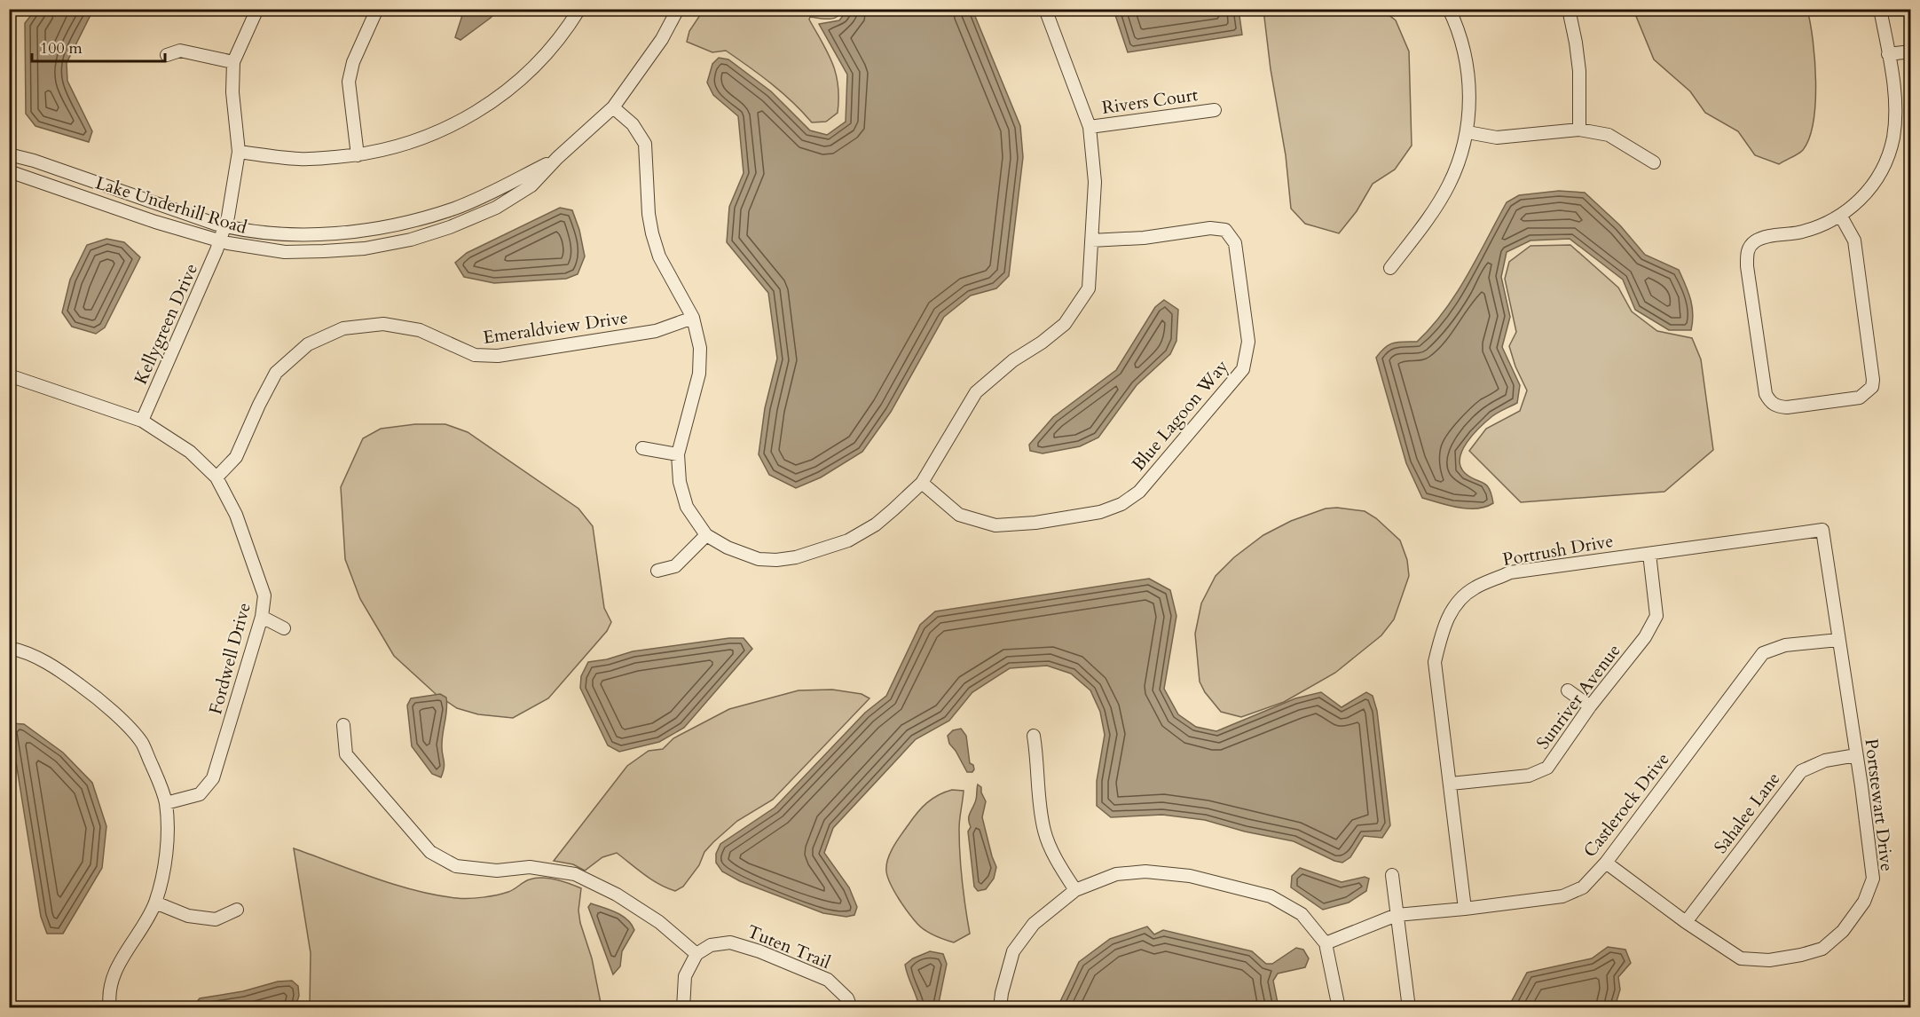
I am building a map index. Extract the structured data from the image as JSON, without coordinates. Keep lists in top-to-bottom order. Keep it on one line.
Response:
{"streets":{"street":["Rivers Court","Lake Underhill Road","Kellygreen Drive","Emeraldview Drive","Blue Lagoon Way","Portrush Drive","Fordwell Drive","Sunriver Avenue","Castlerock Drive","Portstewart Drive","Sahalee Lane","Tuten Trail"]},"crossings":[["Lake Underhill Road","Kellygreen Drive"],["Kellygreen Drive","Fordwell Drive"],["Emeraldview Drive","Fordwell Drive"],["Portrush Drive","Sunriver Avenue"],["Portrush Drive","Castlerock Drive"],["Portrush Drive","Portstewart Drive"],["Castlerock Drive","Portstewart Drive"],["Portstewart Drive","Sahalee Lane"]],"scale_bar":"100 m"}
